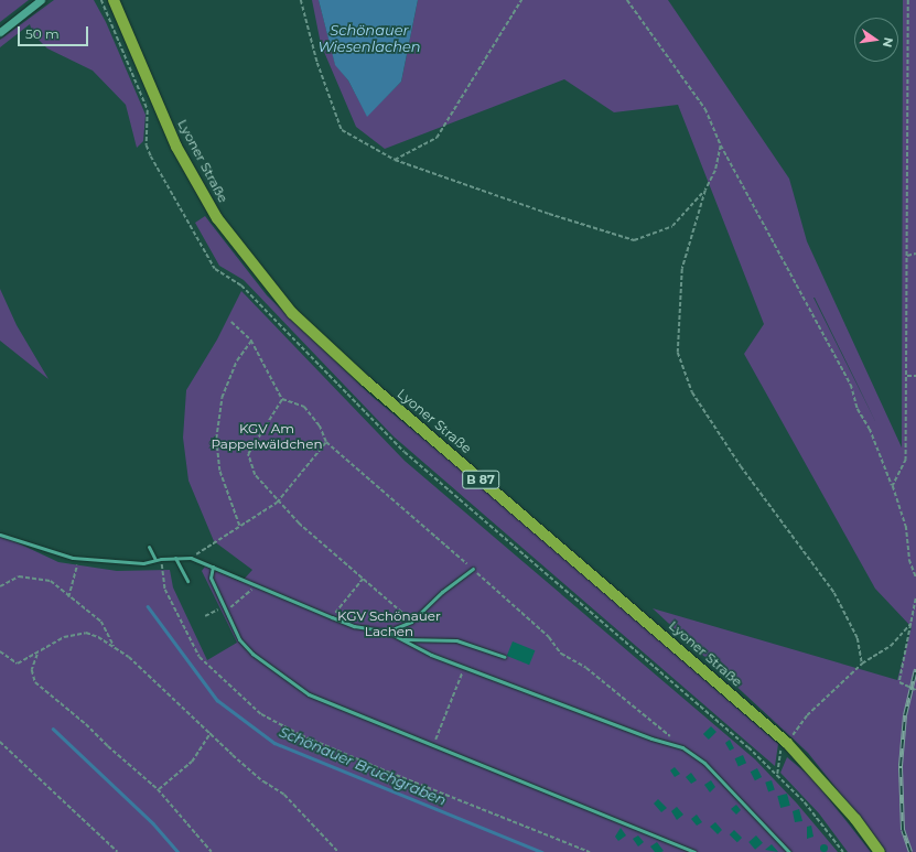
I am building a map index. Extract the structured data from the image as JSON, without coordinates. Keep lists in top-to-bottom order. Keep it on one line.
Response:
{"streets":{"main road":["Lyoner Straße","B 87"]},"water":["Schönauer Wiesenlachen","Schönauer Bruchgraben"],"parks":["KGV Am Pappelwäldchen","KGV Schönauer Lachen"],"scale_bar":"50 m","north":"right"}
